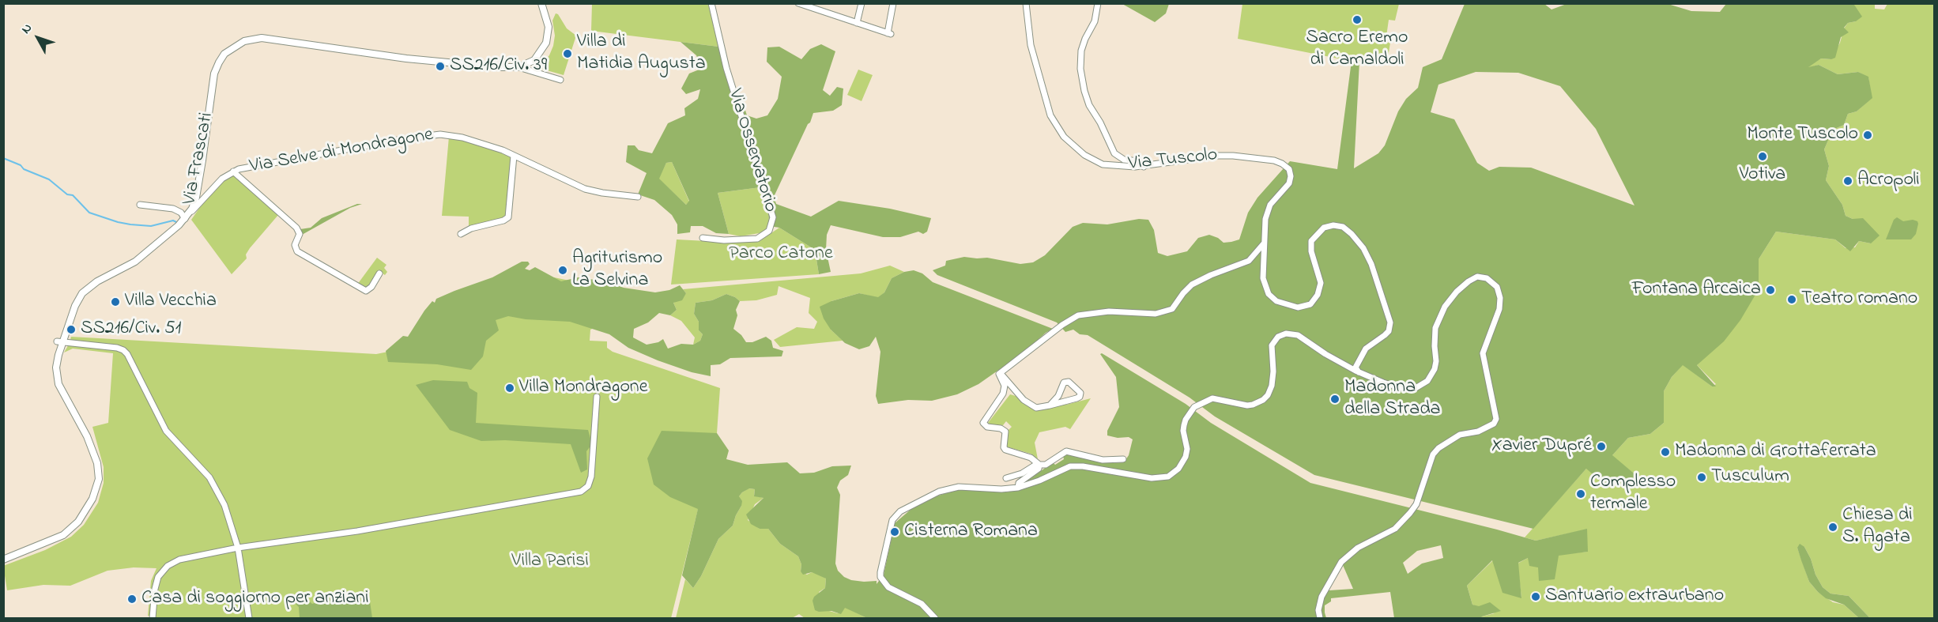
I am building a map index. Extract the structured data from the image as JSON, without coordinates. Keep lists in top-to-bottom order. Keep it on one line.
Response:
{"streets":{"main road":["Via Frascati"],"street":["Via Osservatorio","Via Selve di Mondragone","Via Tuscolo"]},"crossings":[["Via Selve di Mondragone","Via Frascati"]],"parks":["Parco Catone","Villa Parisi"],"places":["Sacro Eremo di Camaldoli","Villa di Matidia Augusta","SS216/Civ. 39","Monte Tuscolo","Votiva","Acropoli","Agriturismo La Selvina","Fontana Arcaica","Teatro romano","Villa Vecchia","SS216/Civ. 51","Villa Mondragone","Madonna della Strada","Xavier Dupré","Madonna di Grottaferrata","Tusculum","Complesso termale","Chiesa di S. Agata","Cisterna Romana","Santuario extraurbano","Casa di soggiorno per anziani"],"north":"top left"}
